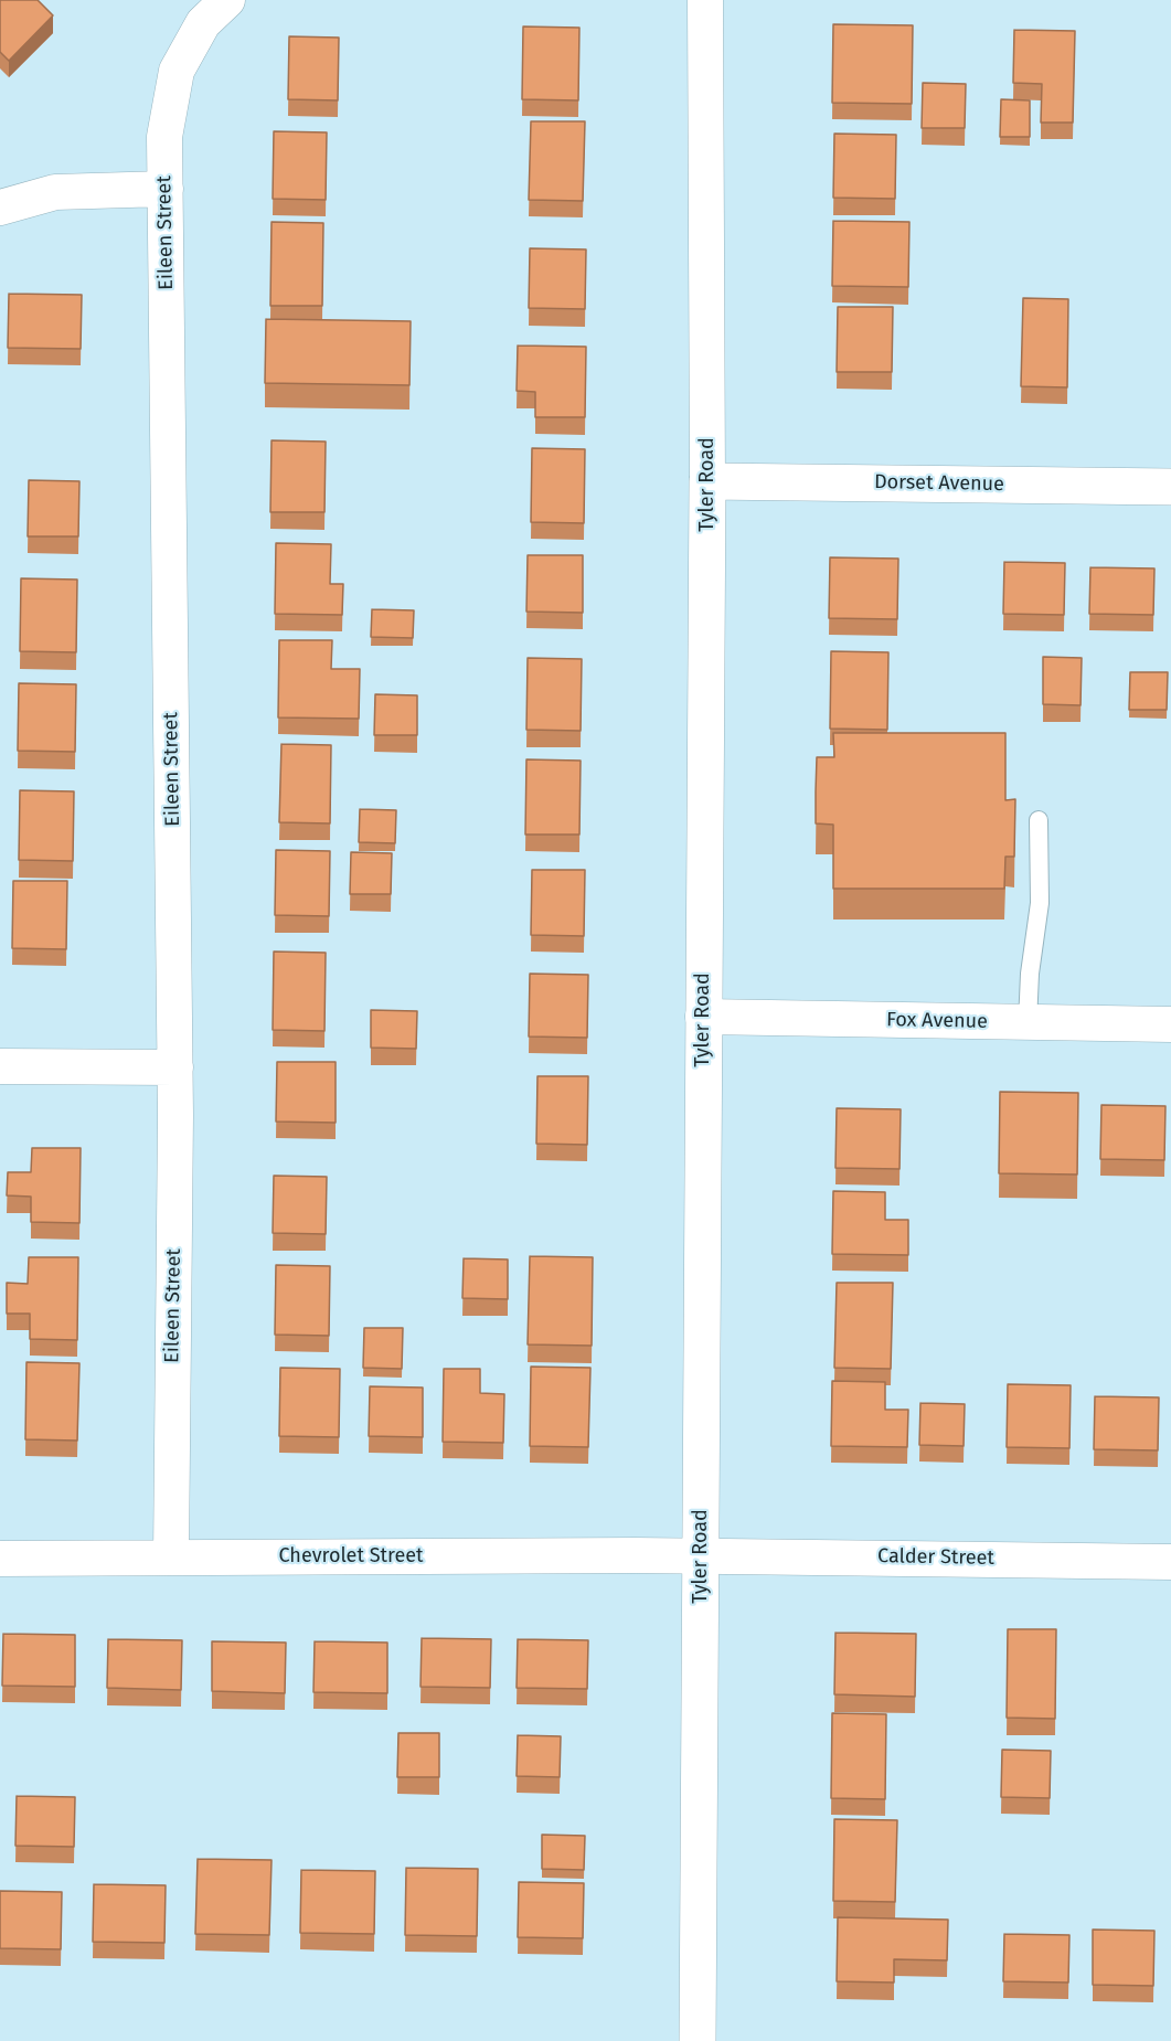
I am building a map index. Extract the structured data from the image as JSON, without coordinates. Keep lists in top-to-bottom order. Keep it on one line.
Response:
{"streets":{"street":["Eileen Street","Dorset Avenue","Tyler Road","Fox Avenue","Chevrolet Street","Calder Street"]},"crossings":[["Eileen Street","Chevrolet Street"],["Dorset Avenue","Tyler Road"],["Tyler Road","Fox Avenue"],["Tyler Road","Chevrolet Street"],["Tyler Road","Calder Street"],["Chevrolet Street","Calder Street"]]}
